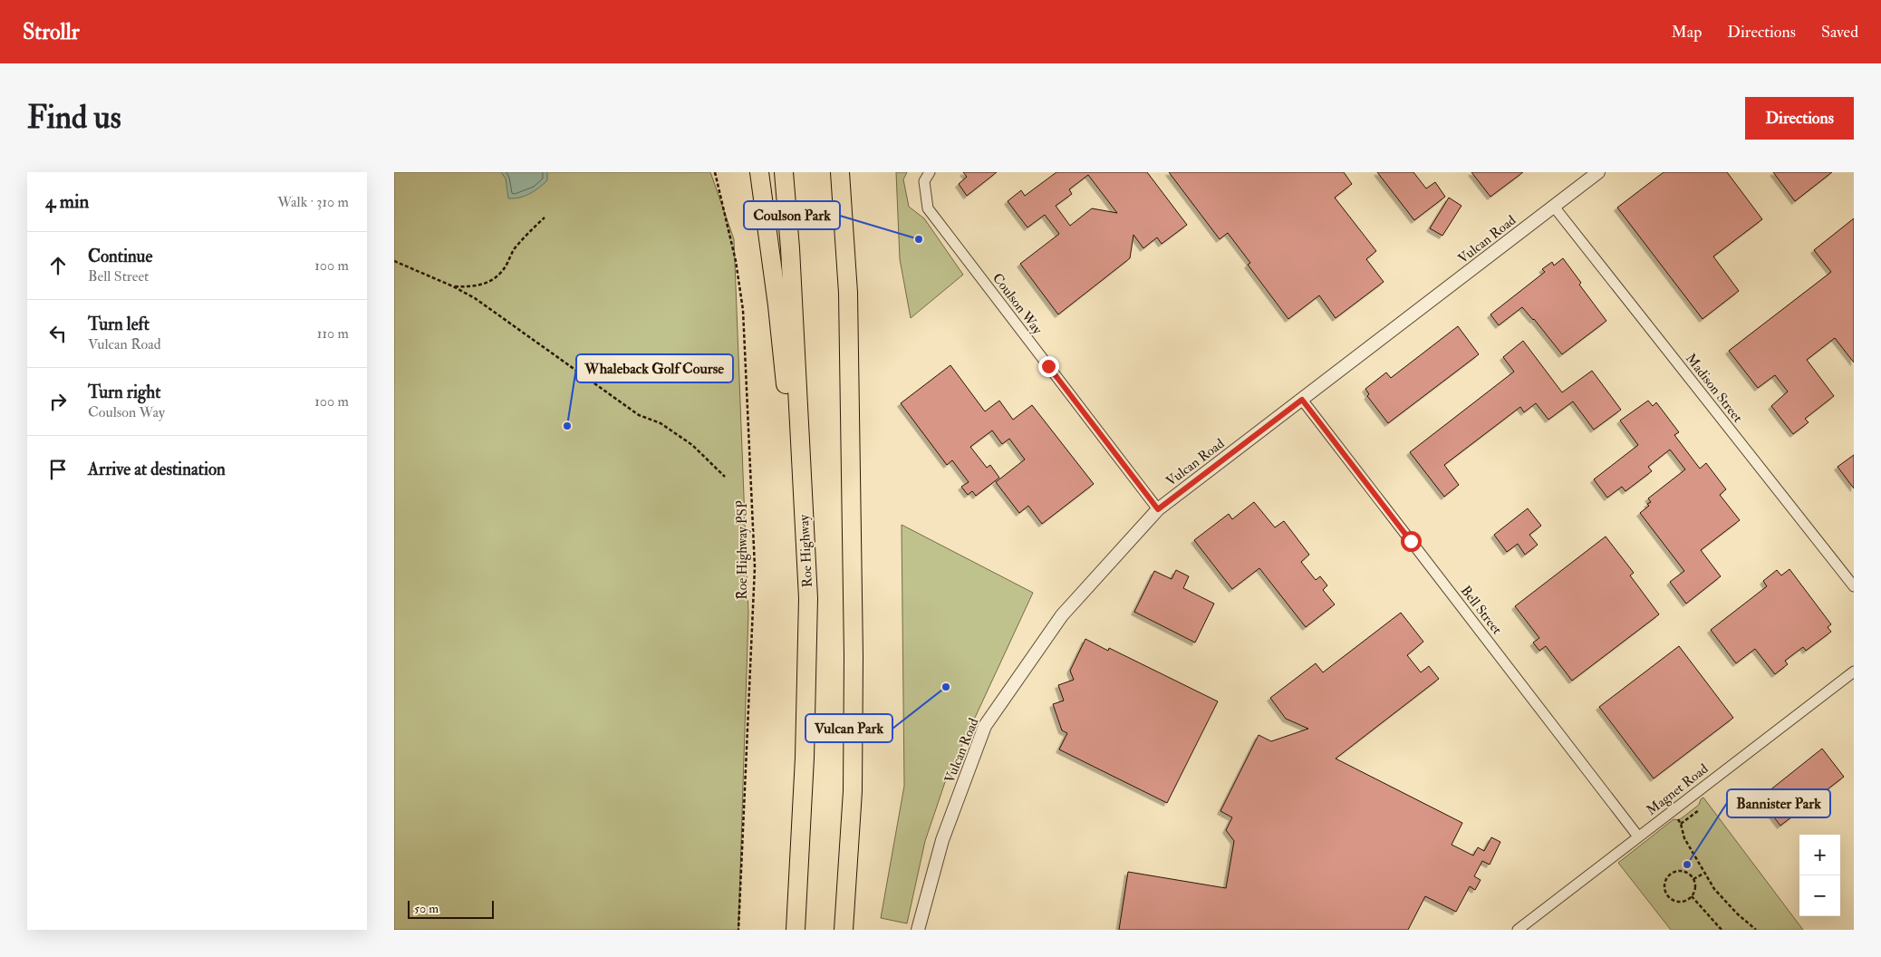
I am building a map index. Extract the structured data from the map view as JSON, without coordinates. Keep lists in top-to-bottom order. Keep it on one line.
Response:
{"streets":{"highway":["Roe Highway"],"street":["Vulcan Road","Coulson Way","Madison Street","Bell Street","Magnet Road"],"path":["Roe Highway PSP"]},"crossings":[["Vulcan Road","Coulson Way"],["Vulcan Road","Madison Street"],["Vulcan Road","Bell Street"],["Bell Street","Magnet Road"]],"places":["Coulson Park","Whaleback Golf Course","Vulcan Park","Bannister Park"],"scale_bar":"50 m","page":{"header":"Strollr","nav":["Map","Directions","Saved"],"buttons":"Directions","title":"Find us","heading":["4 min","Walk · 310 m"],"list":[["Continue","Bell Street","100 m"],["Turn left","Vulcan Road","110 m"],["Turn right","Coulson Way","100 m"],"Arrive at destination"],"map_buttons":["+","−"],"scale":"50 m"}}
